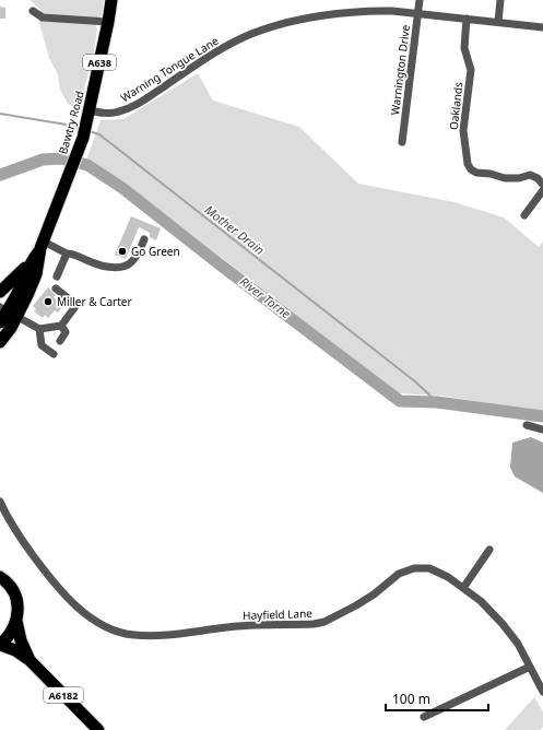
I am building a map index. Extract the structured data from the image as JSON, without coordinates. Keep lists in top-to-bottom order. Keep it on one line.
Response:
{"streets":{"highway":["A638","Bawtry Road","A6182"],"street":["Warning Tongue Lane","Warnington Drive","Oaklands","Hayfield Lane"]},"crossings":[["Warning Tongue Lane","Warnington Drive"],["Warning Tongue Lane","Oaklands"],["Warning Tongue Lane","Bawtry Road"]],"water":["Mother Drain","River Torne"],"places":["Go Green","Miller & Carter"],"scale_bar":"100 m"}
